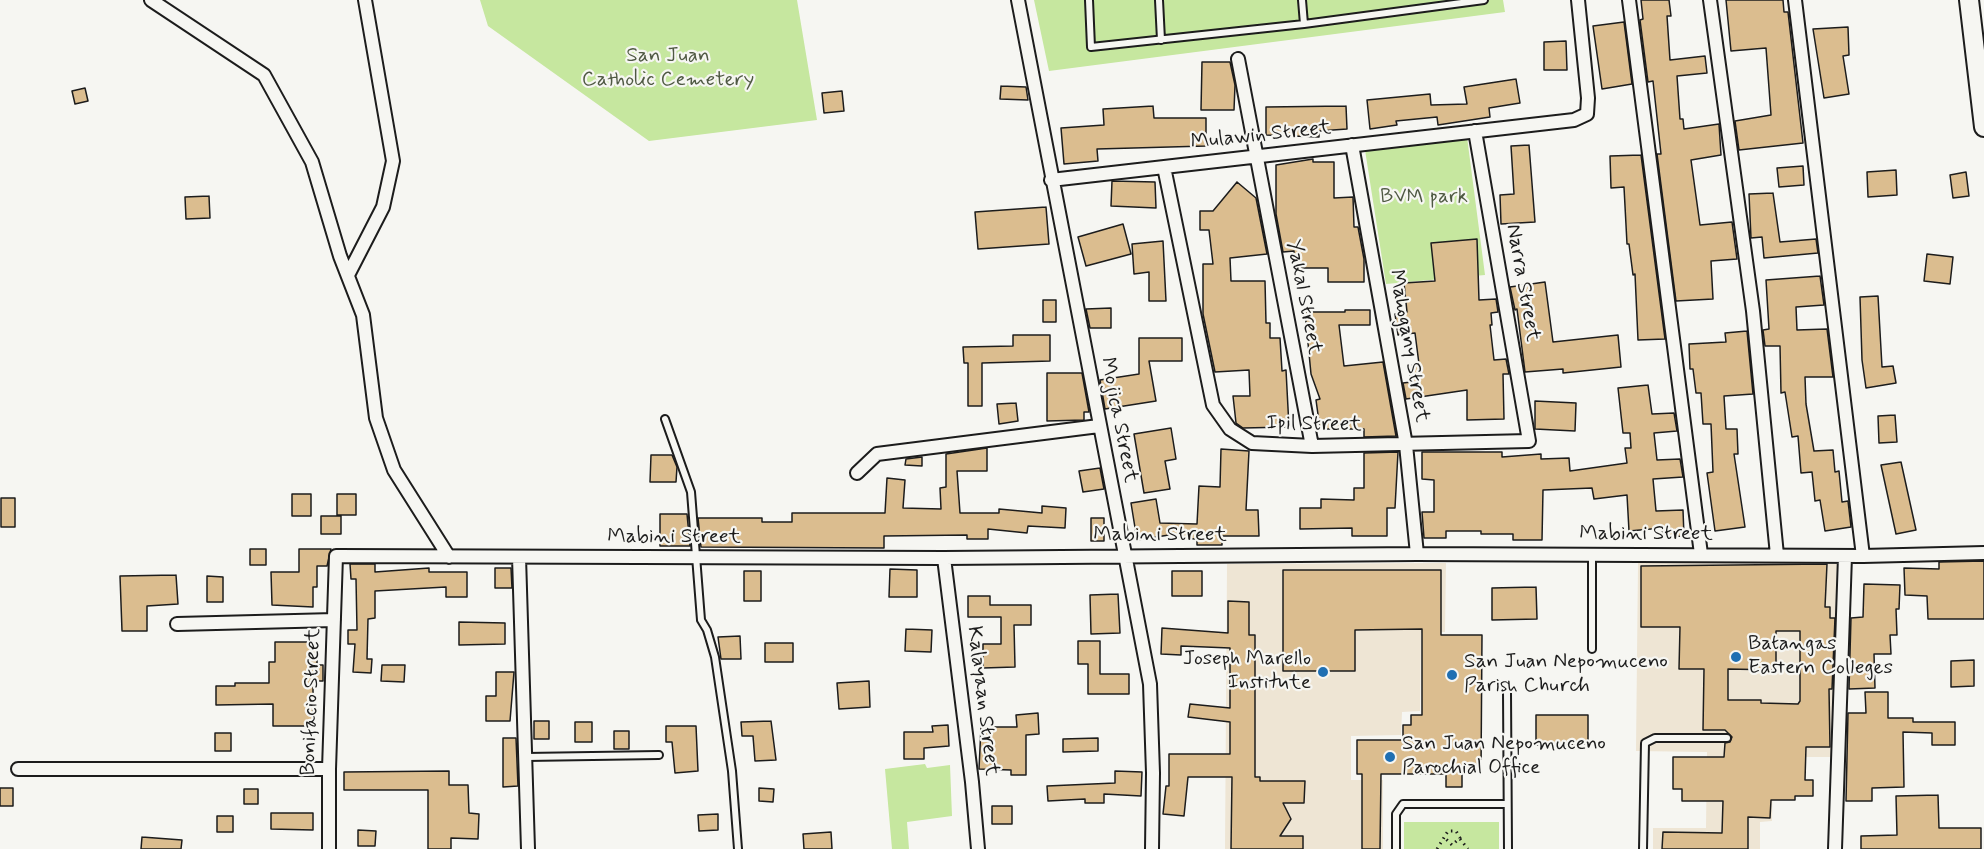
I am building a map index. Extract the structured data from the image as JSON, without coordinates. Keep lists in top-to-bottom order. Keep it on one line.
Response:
{"streets":{"street":["Mulawin Street","Narra Street","Yakal Street","Mahogany Street","Mojica Street","Ipil Street","Mabini Street","Kalayaan Street","Bonifacio Street"]},"crossings":[["Mulawin Street","Narra Street"],["Mulawin Street","Yakal Street"],["Mulawin Street","Mahogany Street"],["Mulawin Street","Mojica Street"],["Mulawin Street","Ipil Street"],["Narra Street","Ipil Street"],["Yakal Street","Ipil Street"],["Mahogany Street","Ipil Street"],["Mahogany Street","Mabini Street"],["Mojica Street","Mabini Street"],["Mabini Street","Kalayaan Street"],["Mabini Street","Bonifacio Street"]],"parks":["San Juan Catholic Cemetery","BVM park"],"places":["Batangas Eastern Colleges","Joseph Marello Institute","San Juan Nepomuceno Parish Church","San Juan Nepomuceno Parochial Office"]}
